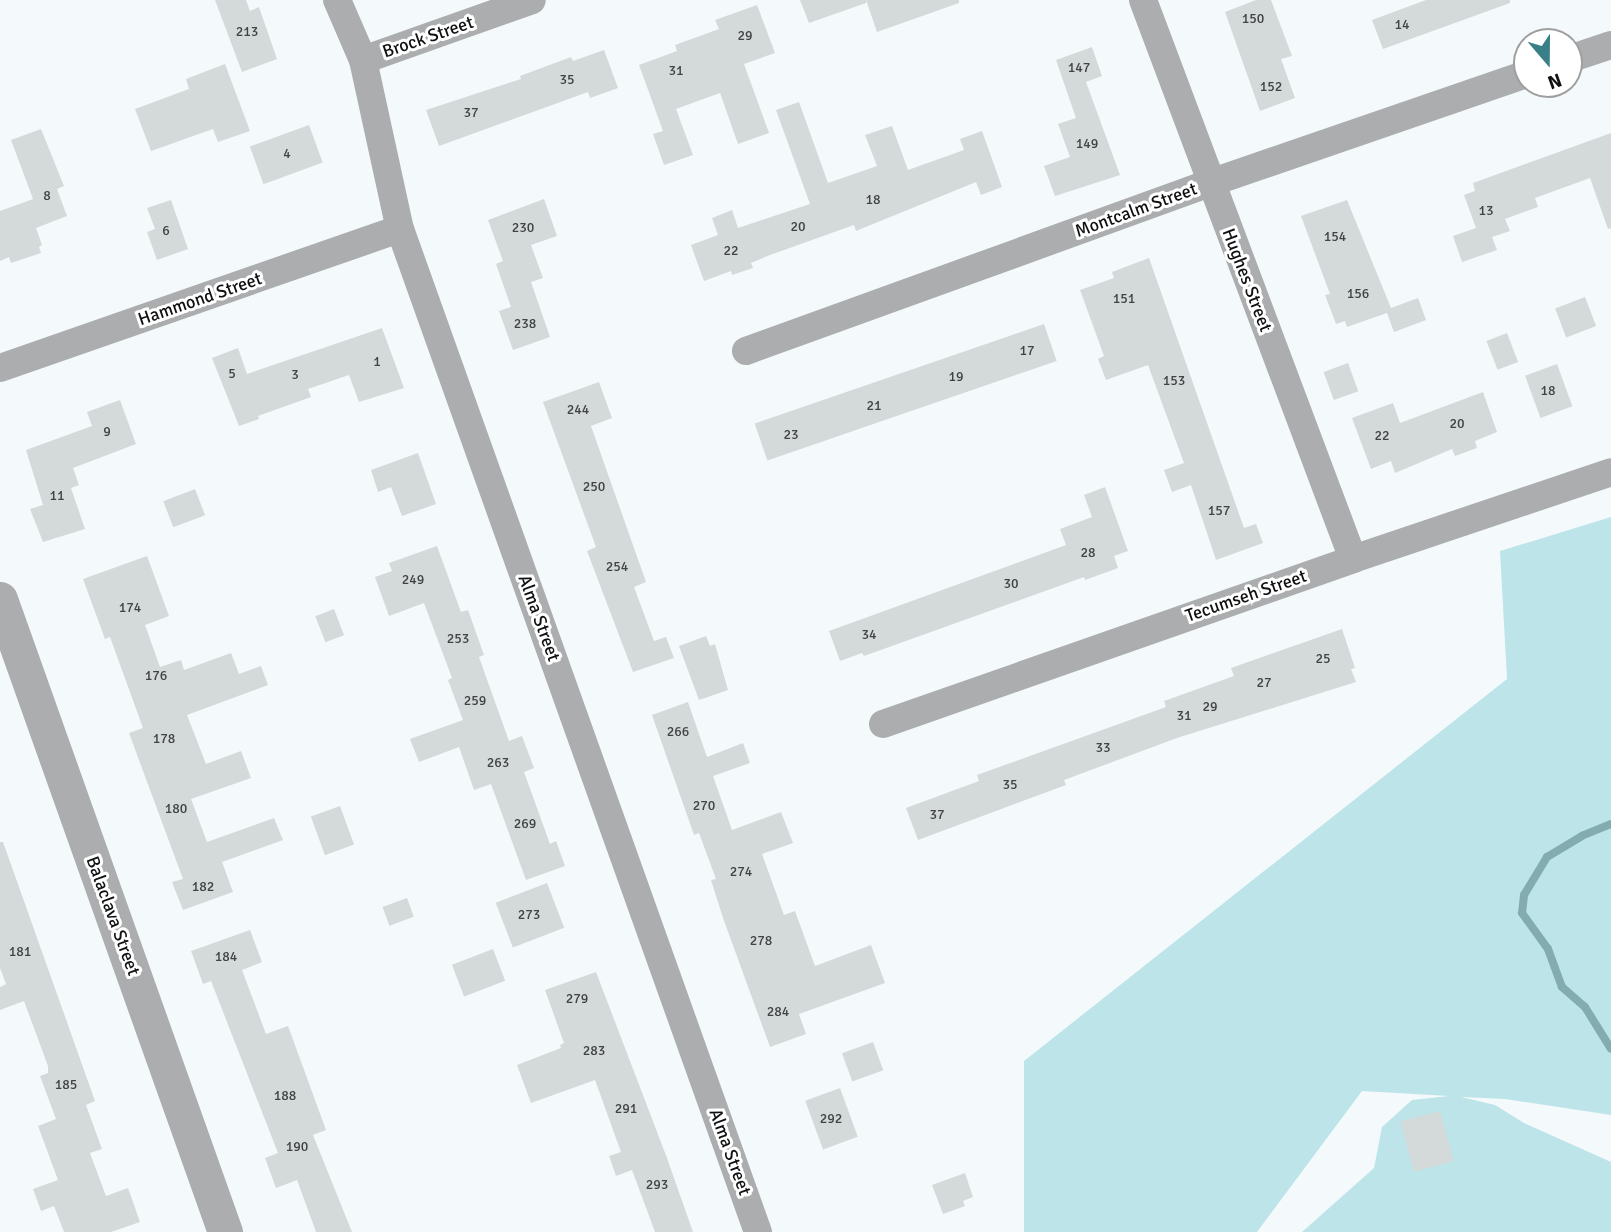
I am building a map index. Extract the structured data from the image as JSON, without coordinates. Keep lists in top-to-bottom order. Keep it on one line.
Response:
{"streets":{"street":["Brock Street","Montcalm Street","Hughes Street","Hammond Street","Tecumseh Street","Alma Street","Balaclava Street"]},"crossings":[["Brock Street","Alma Street"],["Montcalm Street","Hughes Street"],["Hughes Street","Tecumseh Street"],["Hammond Street","Alma Street"]],"house_numbers":["150","14","213","29","147","31","35","152","37","149","4","8","18","13","20","230","6","154","22","156","151","238","17","1","5","3","19","153","18","21","244","20","9","23","22","250","11","157","28","254","249","30","174","34","253","25","176","27","259","29","31","266","178","33","263","35","270","180","37","269","274","182","273","278","181","184","279","284","283","185","188","291","292","190","293"],"north":"bottom"}
